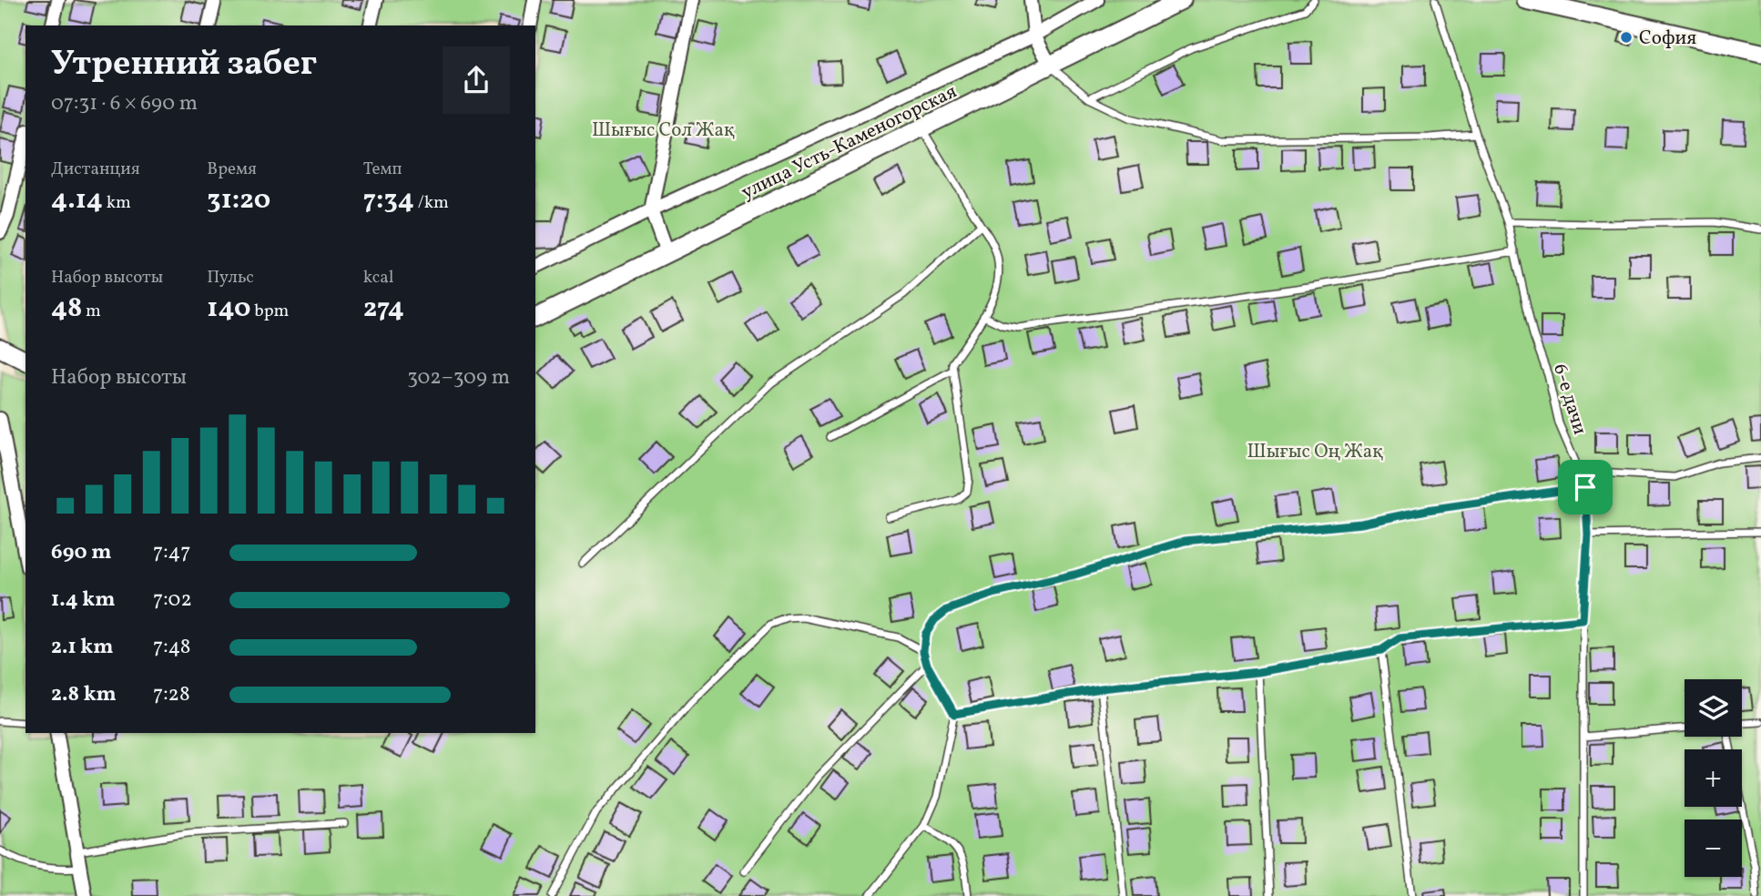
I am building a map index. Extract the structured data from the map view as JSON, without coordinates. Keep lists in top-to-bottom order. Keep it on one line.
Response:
{"streets":{"street":["улица Усть-Каменогорская"],"lane":["6-е дачи"]},"parks":["Шығыс Сол Жақ","Шығыс Оң Жақ"],"places":["София"],"page":{"heading":["Утренний забег","07:31 · 6 × 690 m"],"stats":[["Дистанция","4.14 km"],["Время","31:20"],["Темп","7:34 /km"],["Набор высоты","48 m"],["Пульс","140 bpm"],["kcal","274"]],"chart":["Набор высоты","302–309 m"],"list":[{"name":"690 m","note":"7:47"},{"name":"1.4 km","note":"7:02"},{"name":"2.1 km","note":"7:48"},{"name":"2.8 km","note":"7:28"}],"map_buttons":["+","−"]}}
